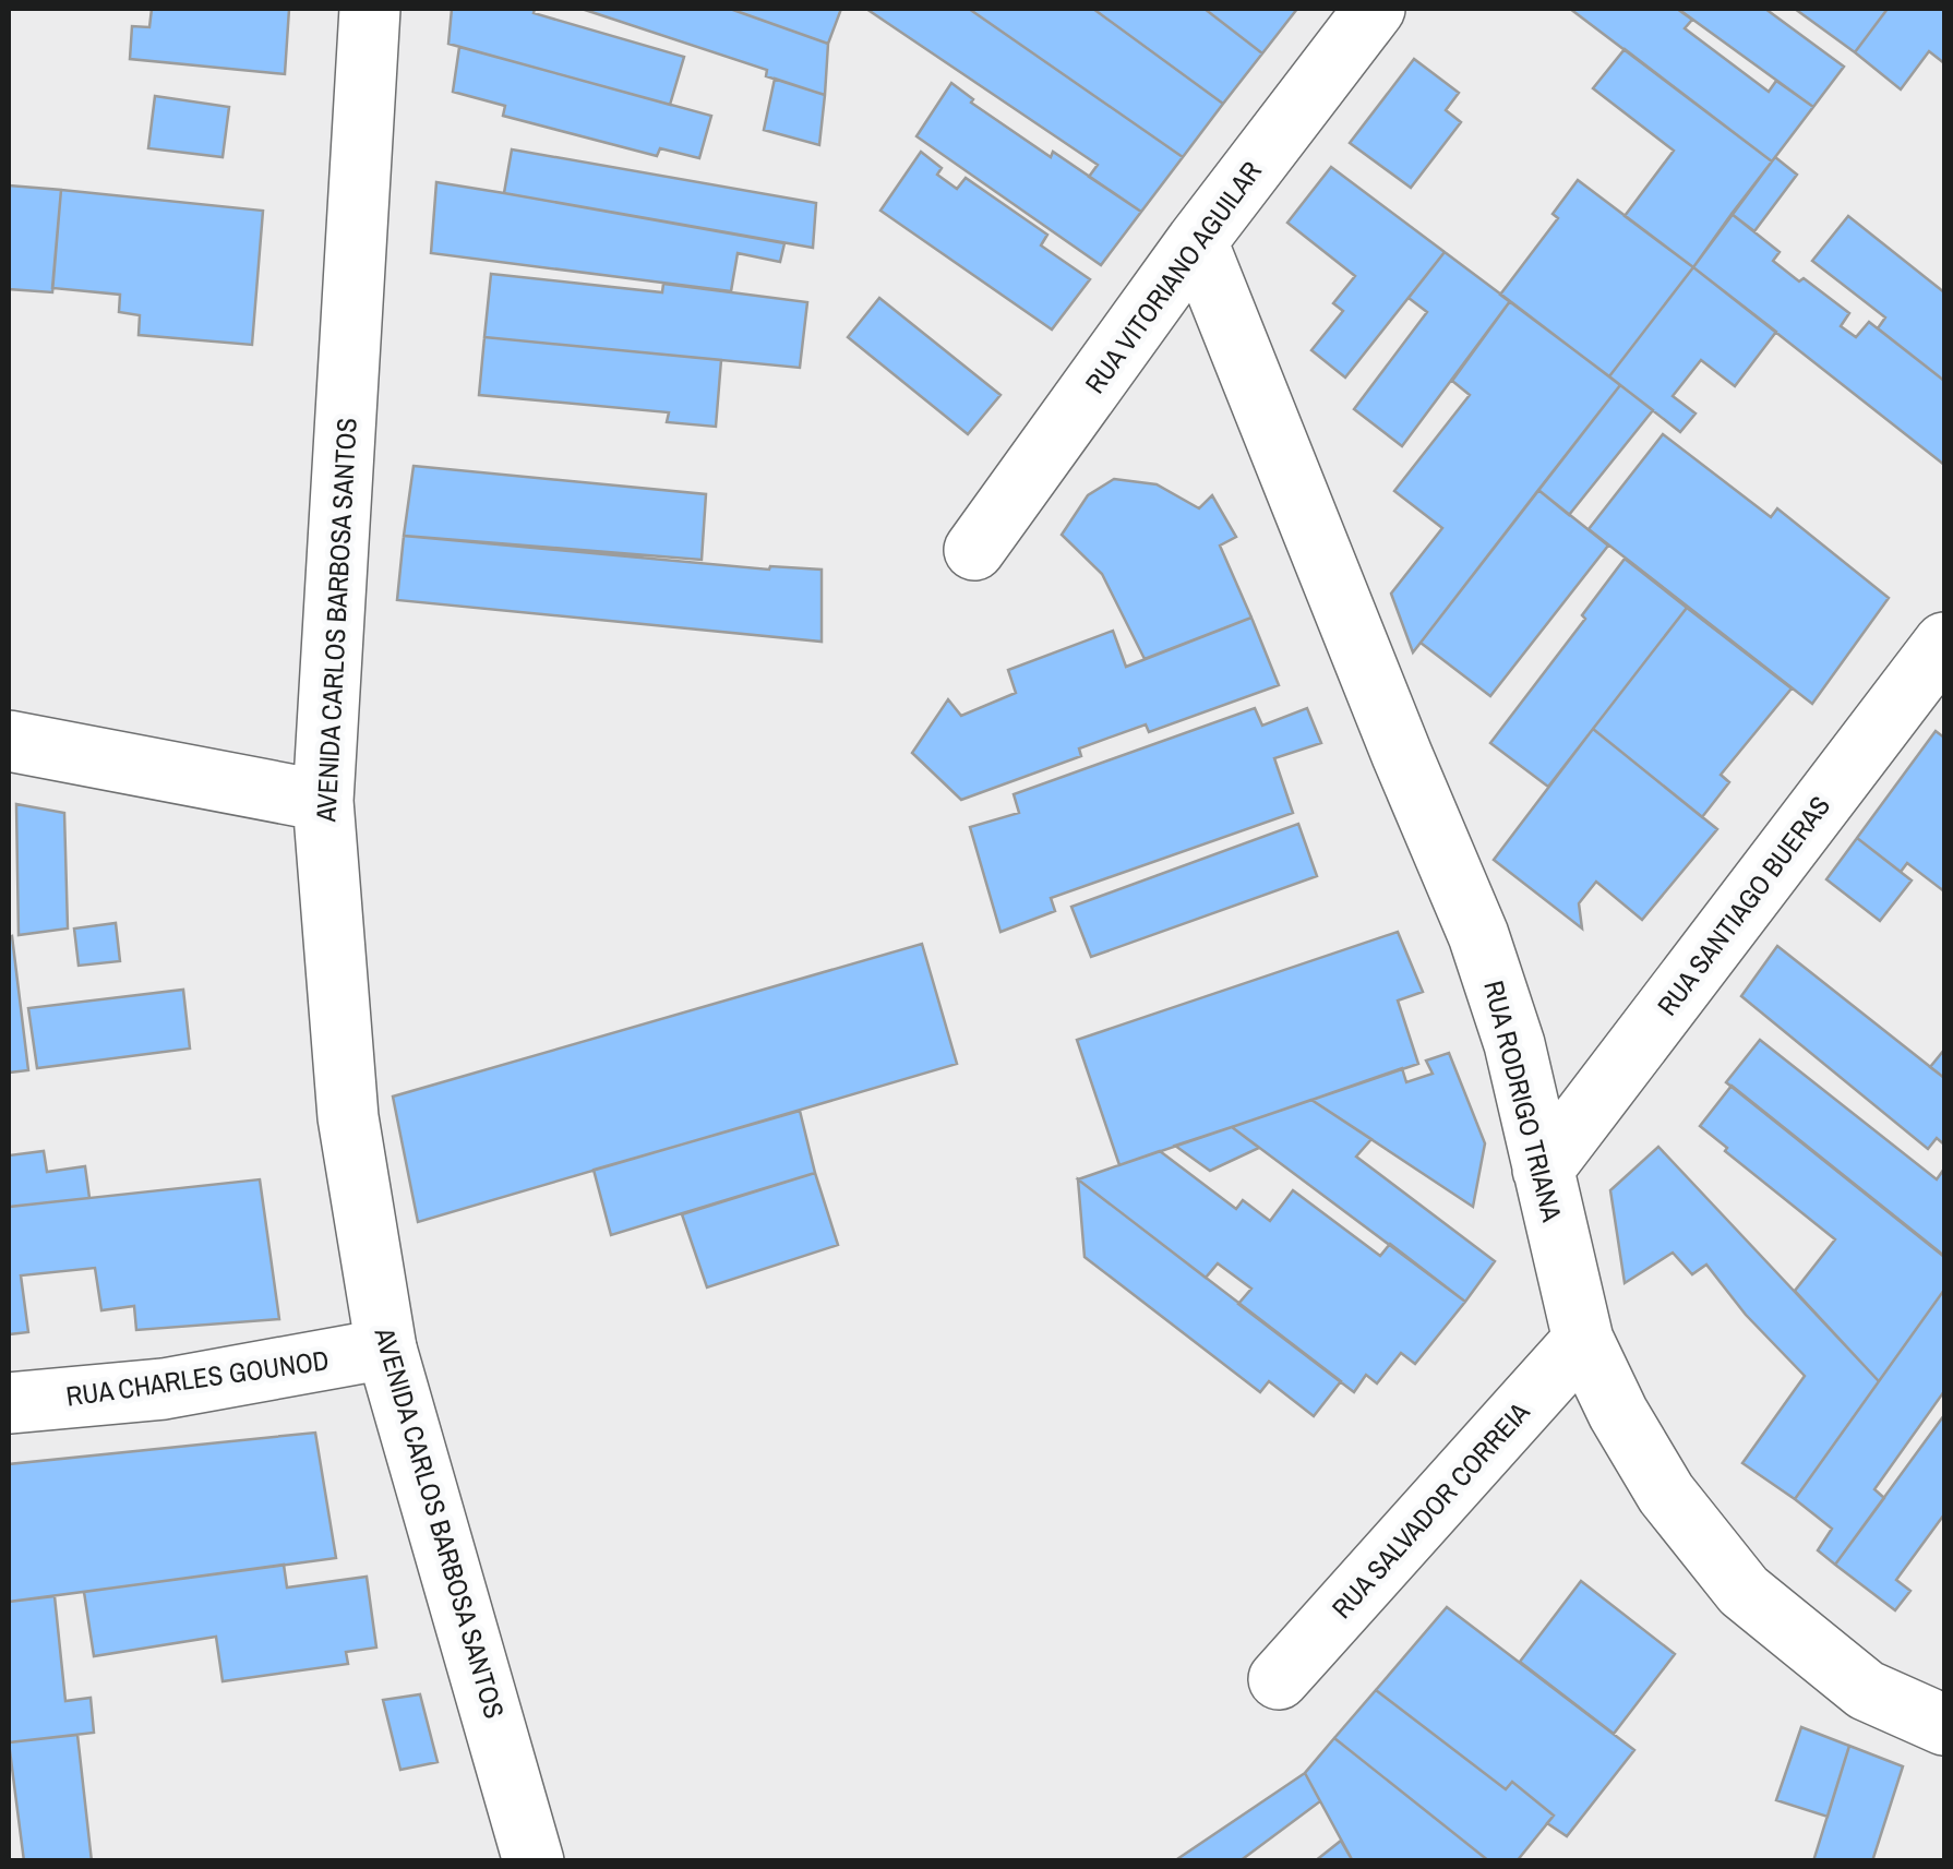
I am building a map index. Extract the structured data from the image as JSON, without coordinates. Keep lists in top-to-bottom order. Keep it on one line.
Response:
{"streets":{"street":["RUA VITORIANO AGUILAR","AVENIDA CARLOS BARBOSA SANTOS","RUA SANTIAGO BUERAS","RUA RODRIGO TRIANA","RUA CHARLES GOUNOD","RUA SALVADOR CORREIA"]},"crossings":[["RUA VITORIANO AGUILAR","RUA RODRIGO TRIANA"],["AVENIDA CARLOS BARBOSA SANTOS","RUA CHARLES GOUNOD"],["RUA SANTIAGO BUERAS","RUA RODRIGO TRIANA"],["RUA RODRIGO TRIANA","RUA SALVADOR CORREIA"]]}
